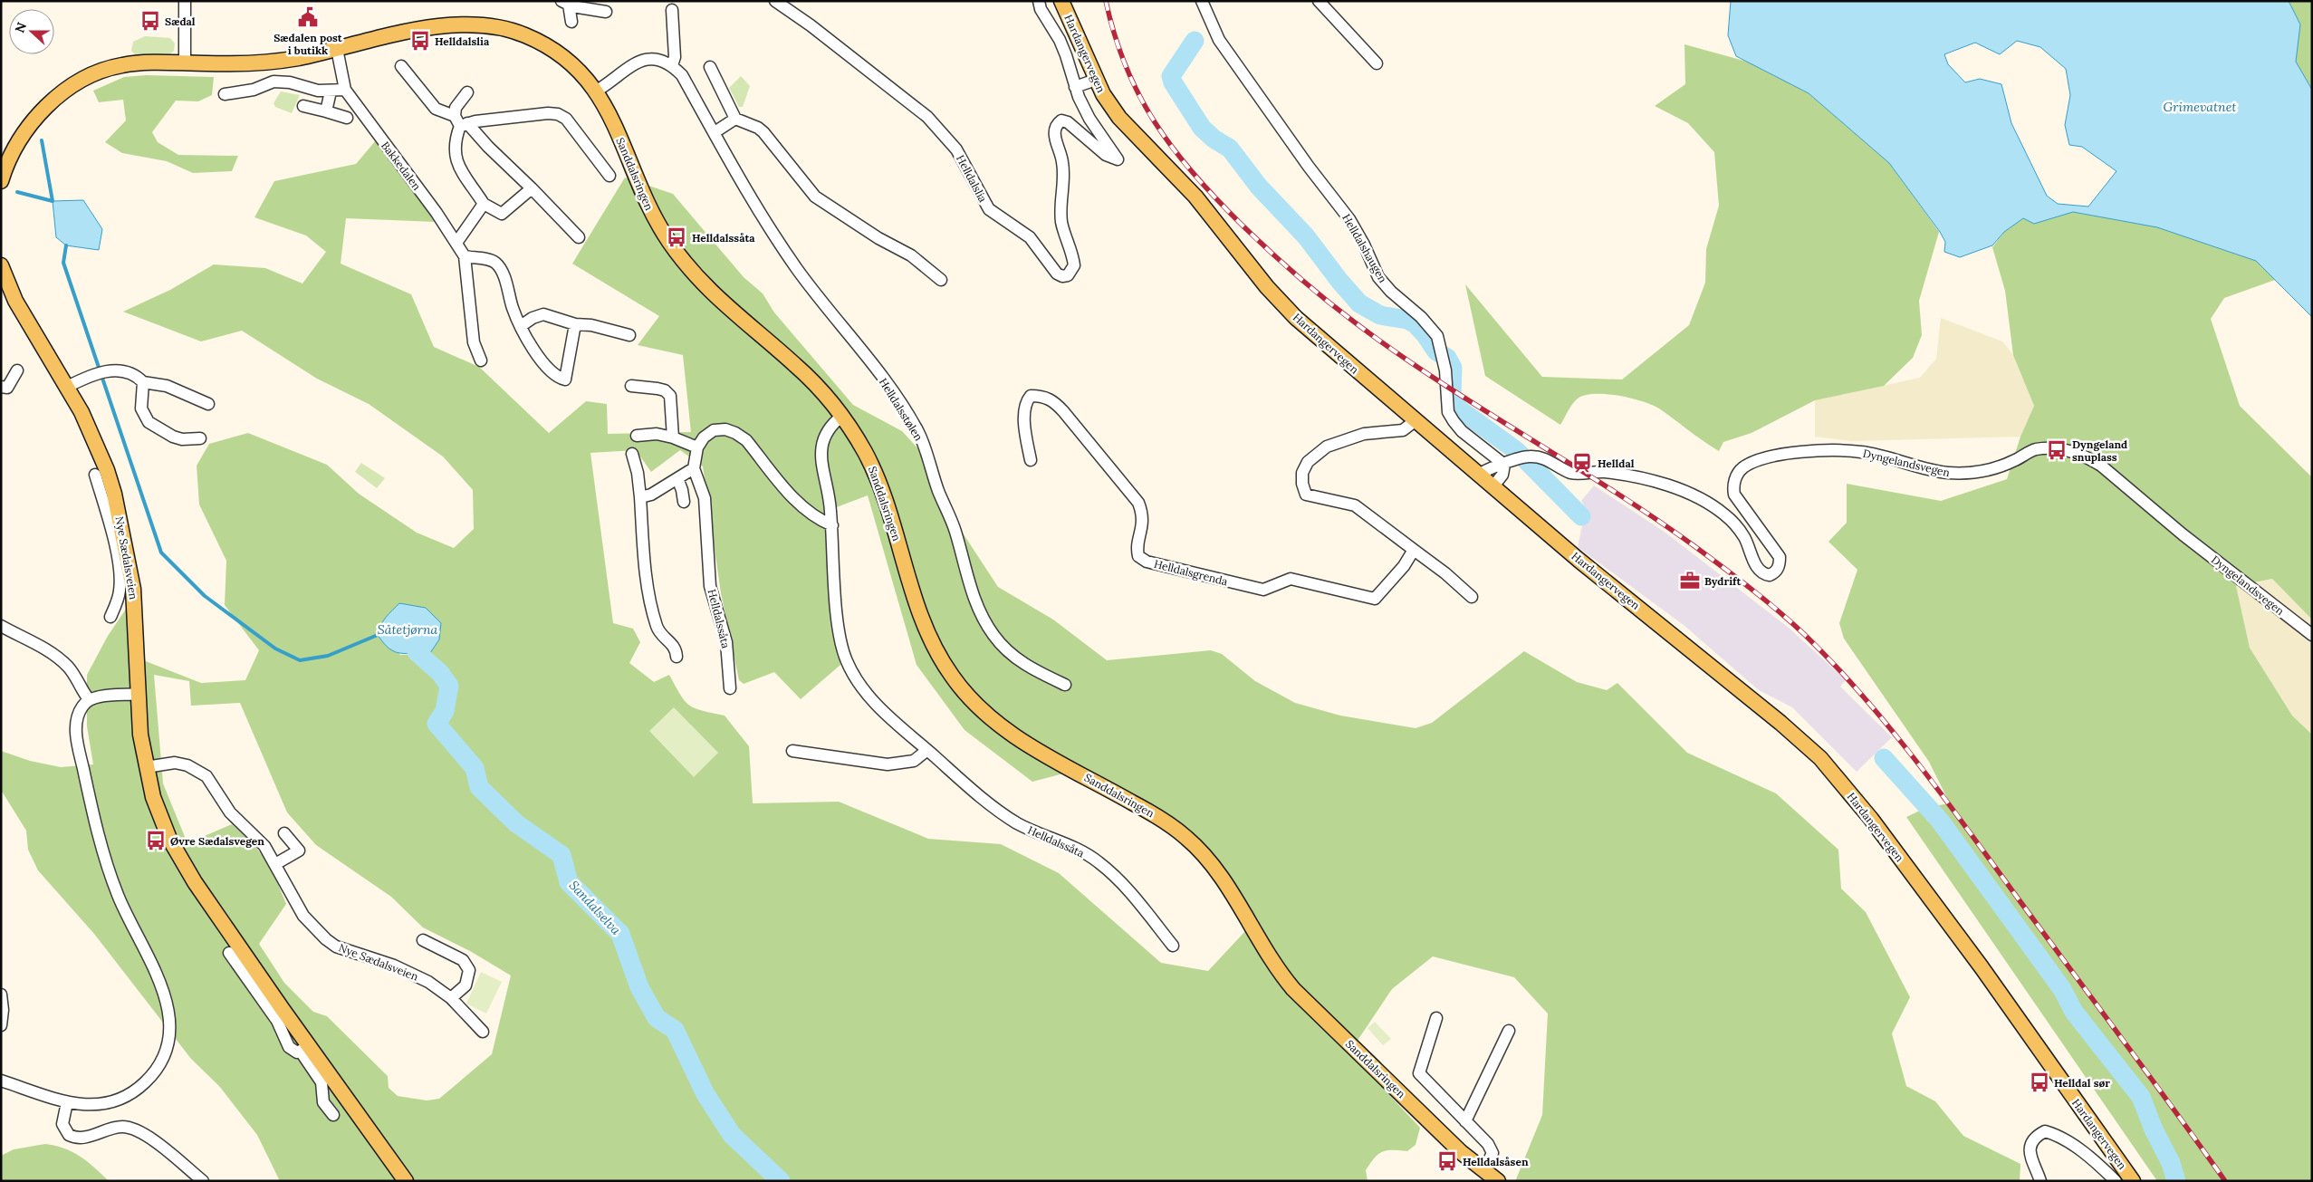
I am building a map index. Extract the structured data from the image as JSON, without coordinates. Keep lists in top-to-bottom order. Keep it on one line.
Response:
{"streets":{"main road":["Hardangervegen","Sanddalsringen","Nye Sædalsveien"],"street":["Bakkedalen","Helldalslia","Helldalshaugen","Helldalsstølen","Dyngelandsvegen","Helldalsgrenda","Helldalssåta"]},"crossings":[["Hardangervegen","Dyngelandsvegen"],["Bakkedalen","Sanddalsringen"],["Sanddalsringen","Helldalssåta"],["Helldalshaugen","Dyngelandsvegen"]],"water":["Grimevatnet","Såtetjørna","Sandalselva"],"places":{"public building":["Sædalen post i butikk"],"bus stop":["Sædal","Helldalslia","Helldalssåta","Dyngeland snuplass","Øvre Sædalsvegen","Helldal sør","Helldalsåsen"],"station":["Helldal"],"office":["Bydrift"]},"north":"left"}
